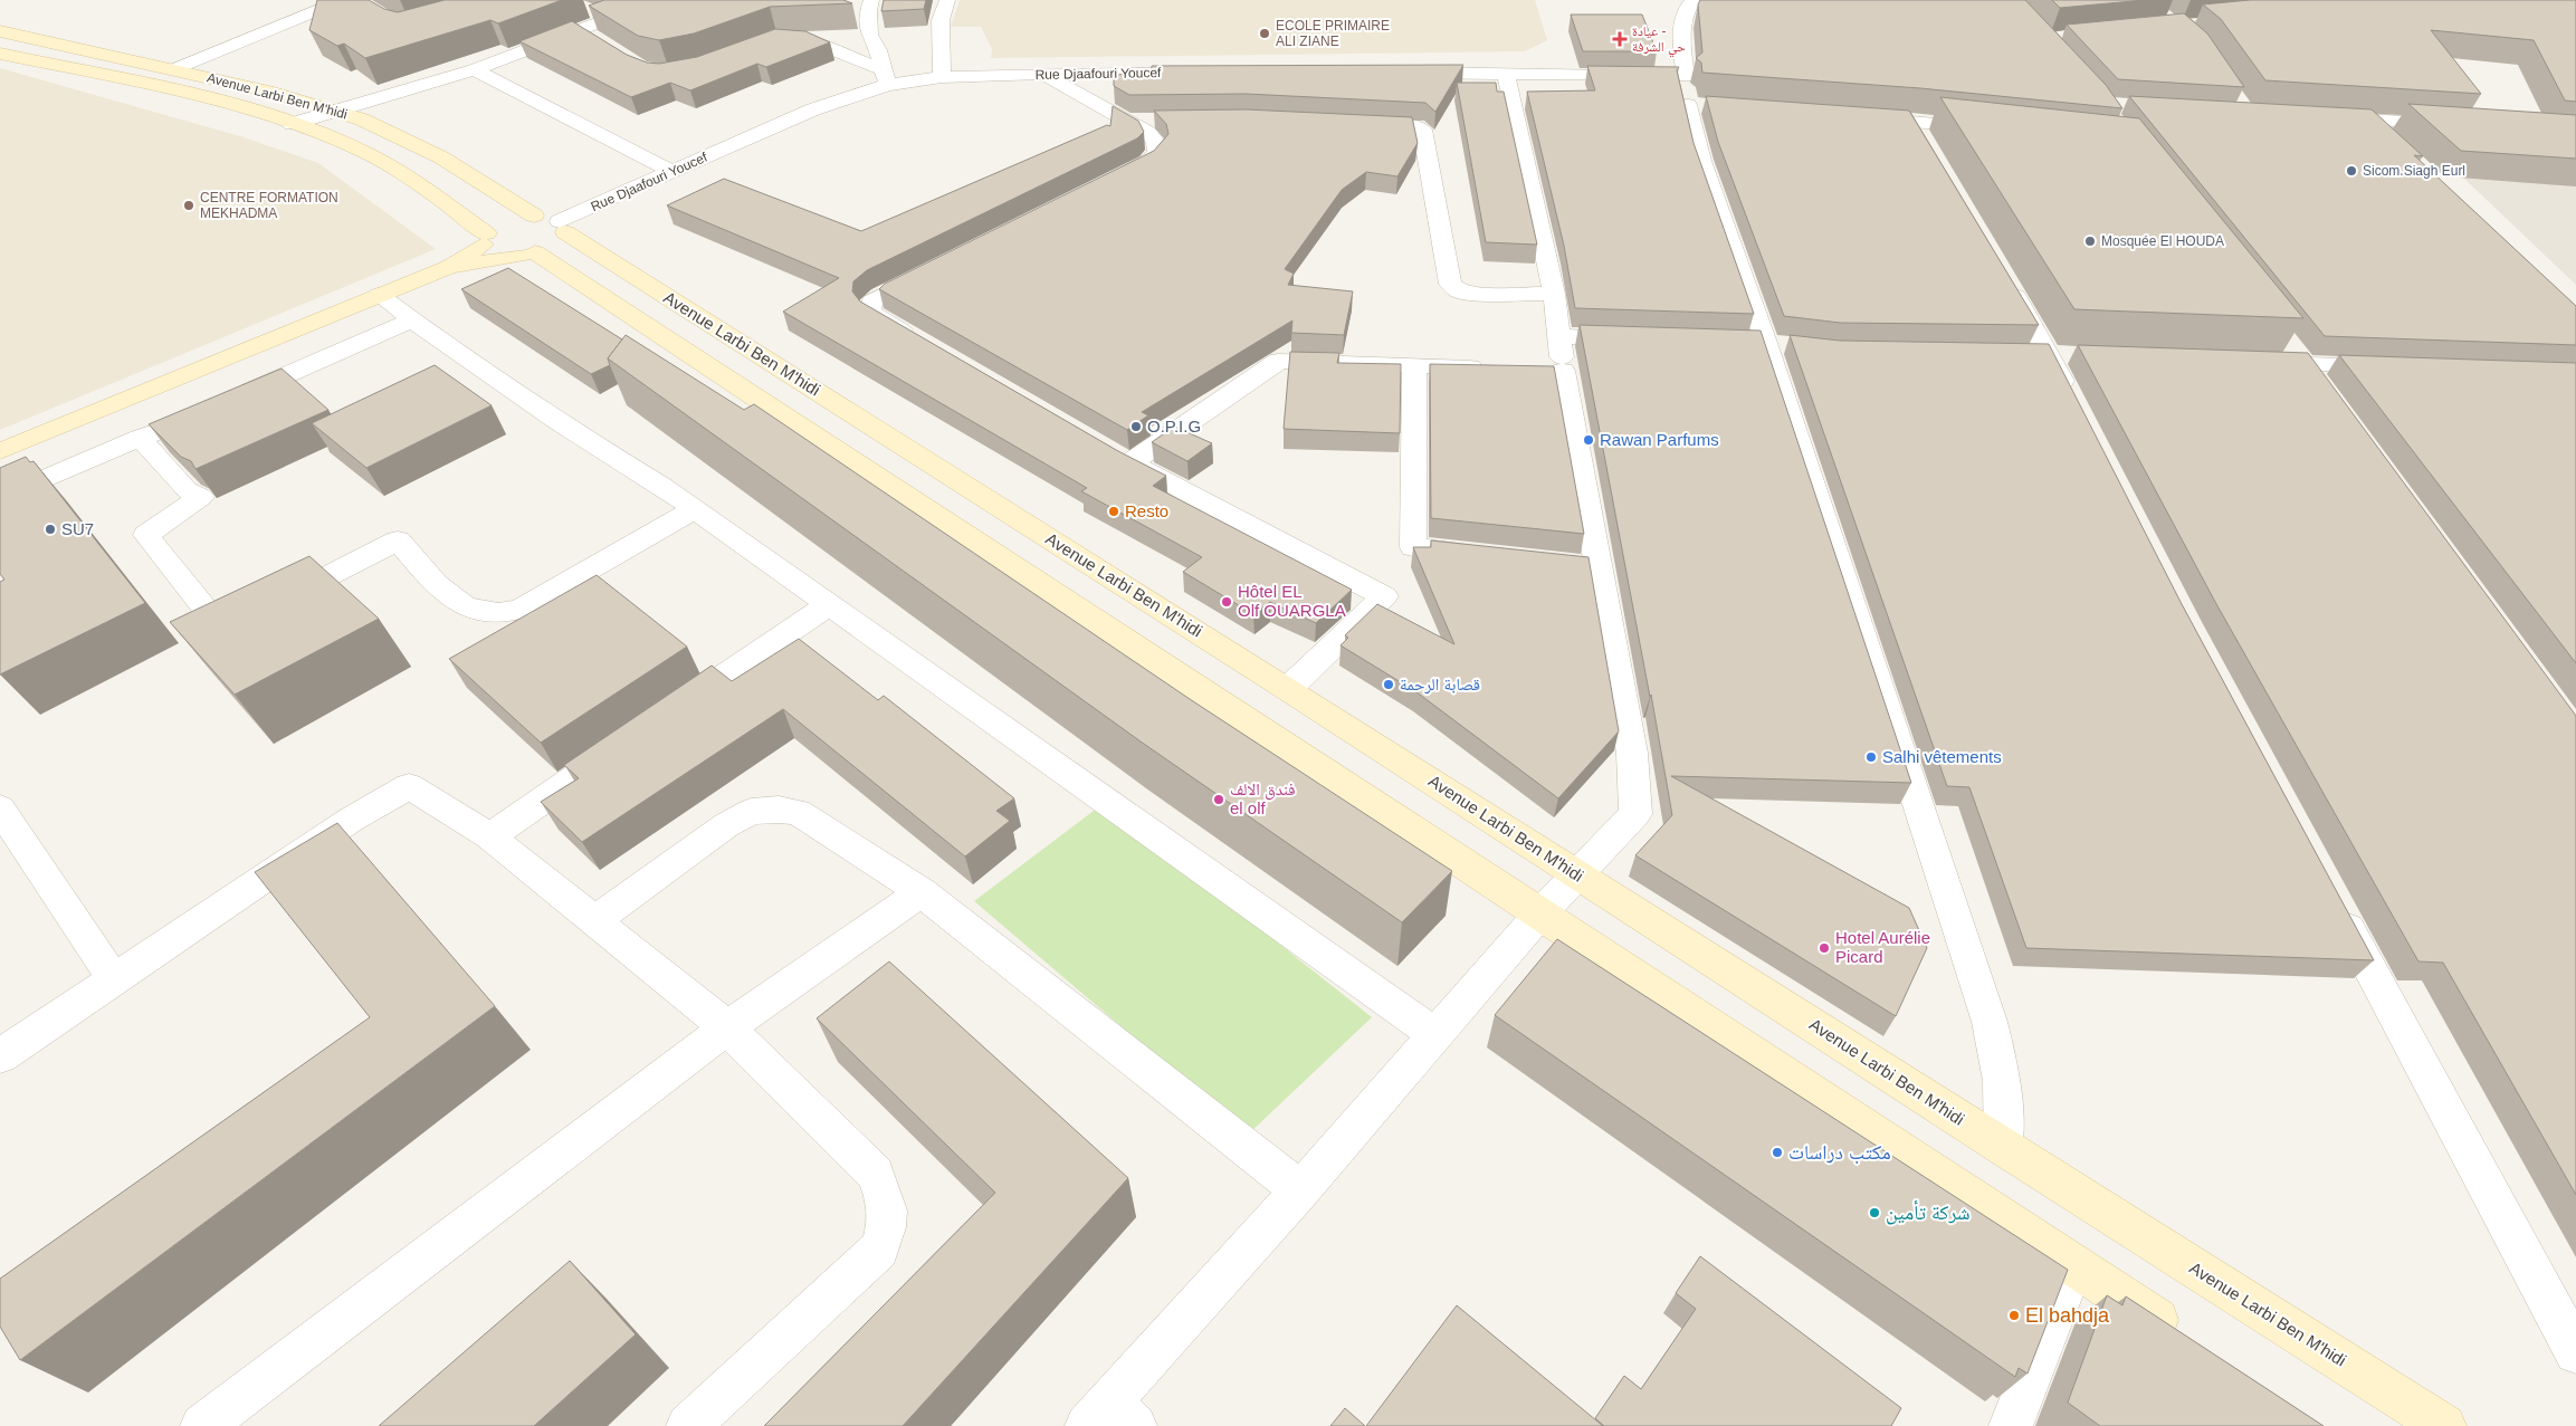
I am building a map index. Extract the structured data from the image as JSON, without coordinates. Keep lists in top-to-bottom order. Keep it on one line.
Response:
{"streets":{"main road":["Avenue Larbi Ben M'hidi"],"street":["Rue Djaafouri Youcef"]},"crossings":[["Rue Djaafouri Youcef","Avenue Larbi Ben M'hidi"]],"places":{"other":["ECOLE PRIMAIRE ALI ZIANE","Sicom.Siagh Eurl","CENTRE FORMATION MEKHADMA","Mosquée El HOUDA","O.P.I.G","Rawan Parfums","Resto","SU7","Hôtel EL Olf OUARGLA","قصابة الرحمة","Salhi vêtements","فندق الالف el olf","Hotel Aurélie Picard","مكتب دراسات","شركة تأمين","El bahdja"],"health":["عيادة - حي الشرفة"]}}
